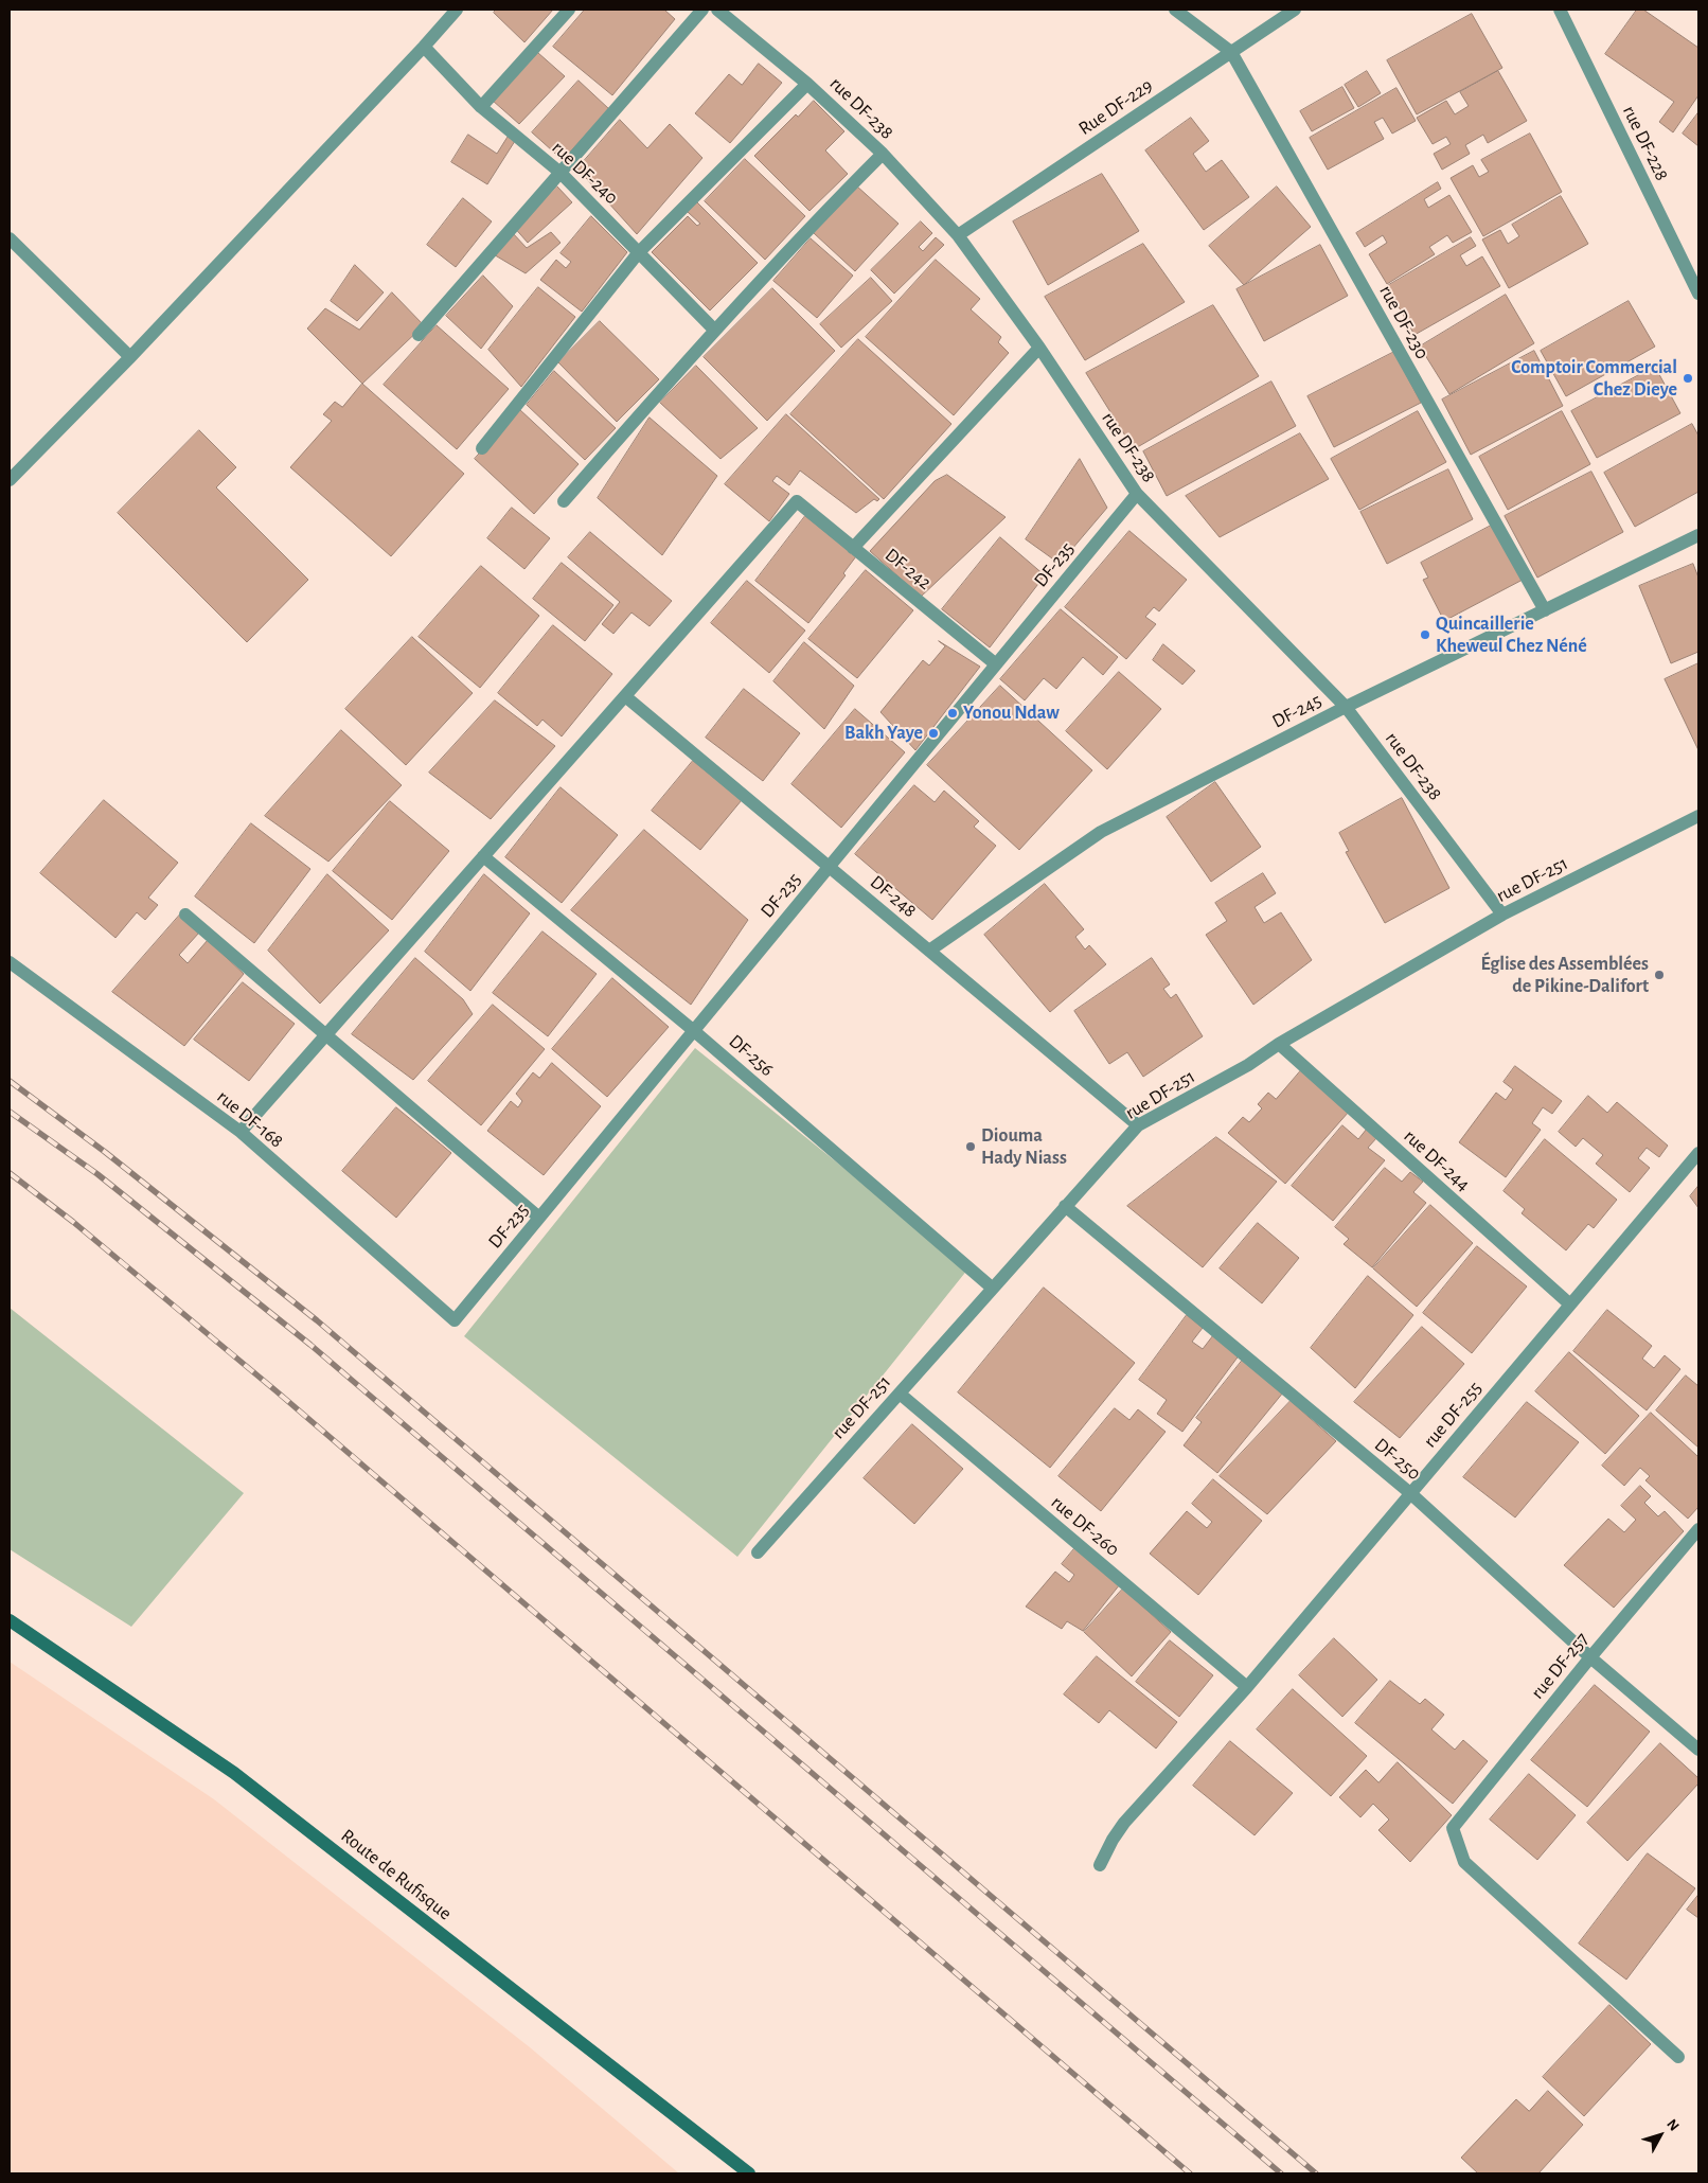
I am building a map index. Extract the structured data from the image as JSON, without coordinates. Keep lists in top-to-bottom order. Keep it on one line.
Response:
{"streets":{"main road":["Route de Rufisque"],"street":["Rue DF-229","rue DF-238","rue DF-228","rue DF-240","rue DF-230","DF-235","DF-242","DF-245","rue DF-251","DF-248","DF-256","rue DF-168","rue DF-244","rue DF-255","DF-250","rue DF-260","rue DF-257"]},"crossings":[["Rue DF-229","rue DF-238"],["Rue DF-229","rue DF-230"],["rue DF-238","DF-235"],["rue DF-238","DF-245"],["rue DF-238","rue DF-251"],["rue DF-230","DF-245"],["DF-235","DF-242"],["DF-235","DF-248"],["DF-235","DF-256"],["DF-235","rue DF-168"],["DF-242","DF-248"],["DF-245","DF-248"],["rue DF-251","DF-248"],["rue DF-251","DF-256"],["rue DF-251","rue DF-244"],["rue DF-251","DF-250"],["rue DF-251","rue DF-260"],["rue DF-244","rue DF-255"],["rue DF-255","DF-250"],["rue DF-255","rue DF-260"],["DF-250","rue DF-257"]],"places":["Comptoir Commercial Chez Dieye","Quincaillerie Kheweul Chez Néné","Yonou Ndaw","Bakh Yaye","Église des Assemblées de Pikine-Dalifort","Diouma Hady Niass"],"north":"top right"}
